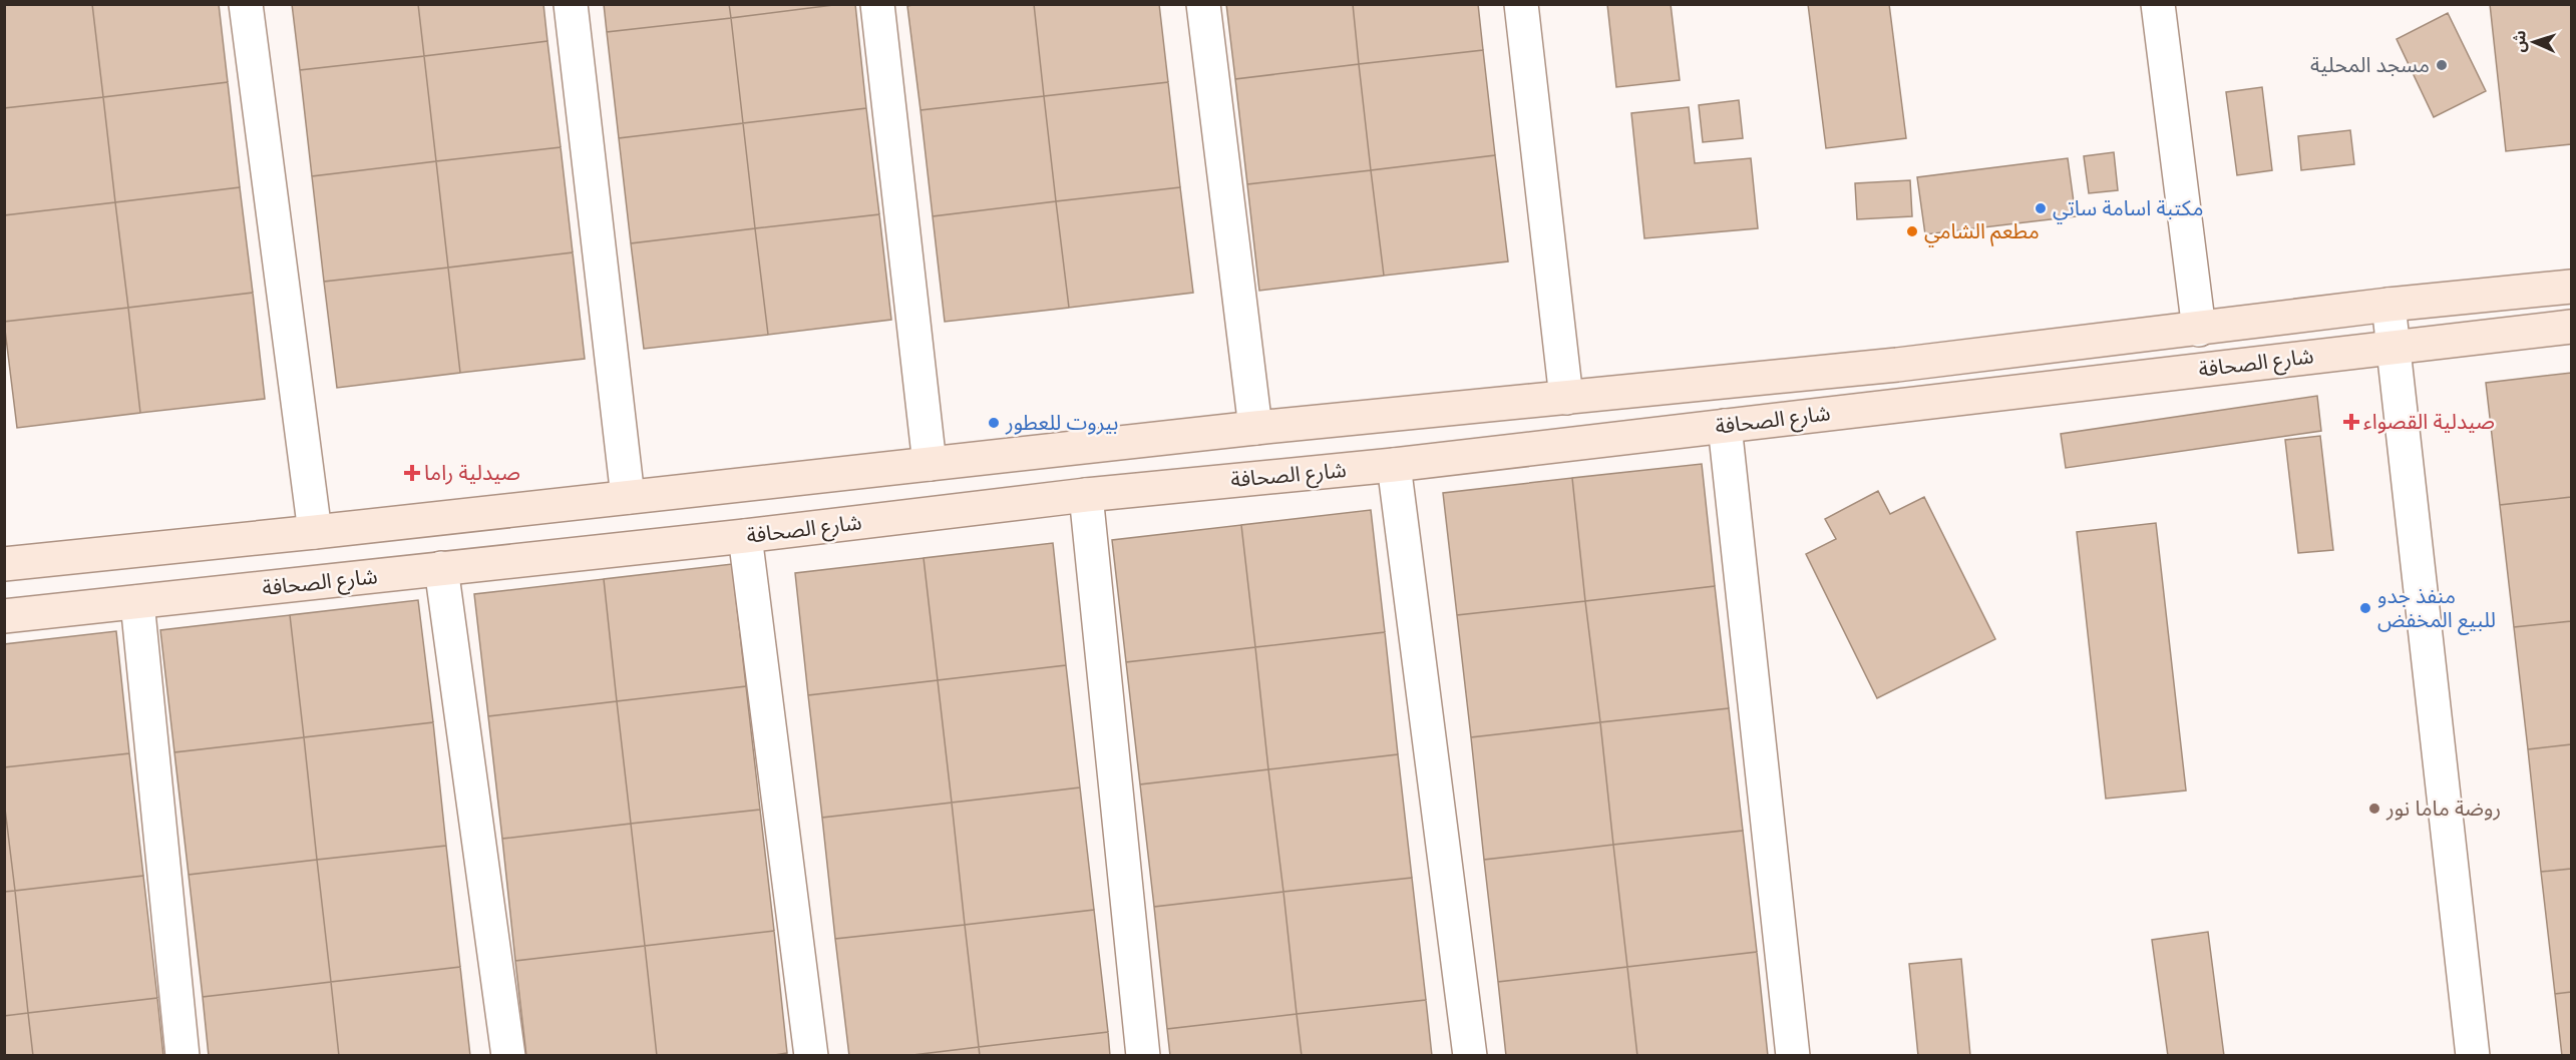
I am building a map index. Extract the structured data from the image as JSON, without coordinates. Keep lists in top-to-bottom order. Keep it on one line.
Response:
{"streets":{"main road":["شارع الصحافة"]},"places":{"other":["مسجد المحلية","مكتبة اسامة ساتي","مطعم الشامي","بيروت للعطور","منفذ جدو للبيع المخفض","روضة ماما نور"],"health":["صيدلية القصواء","صيدلية راما"]},"north":"left"}
